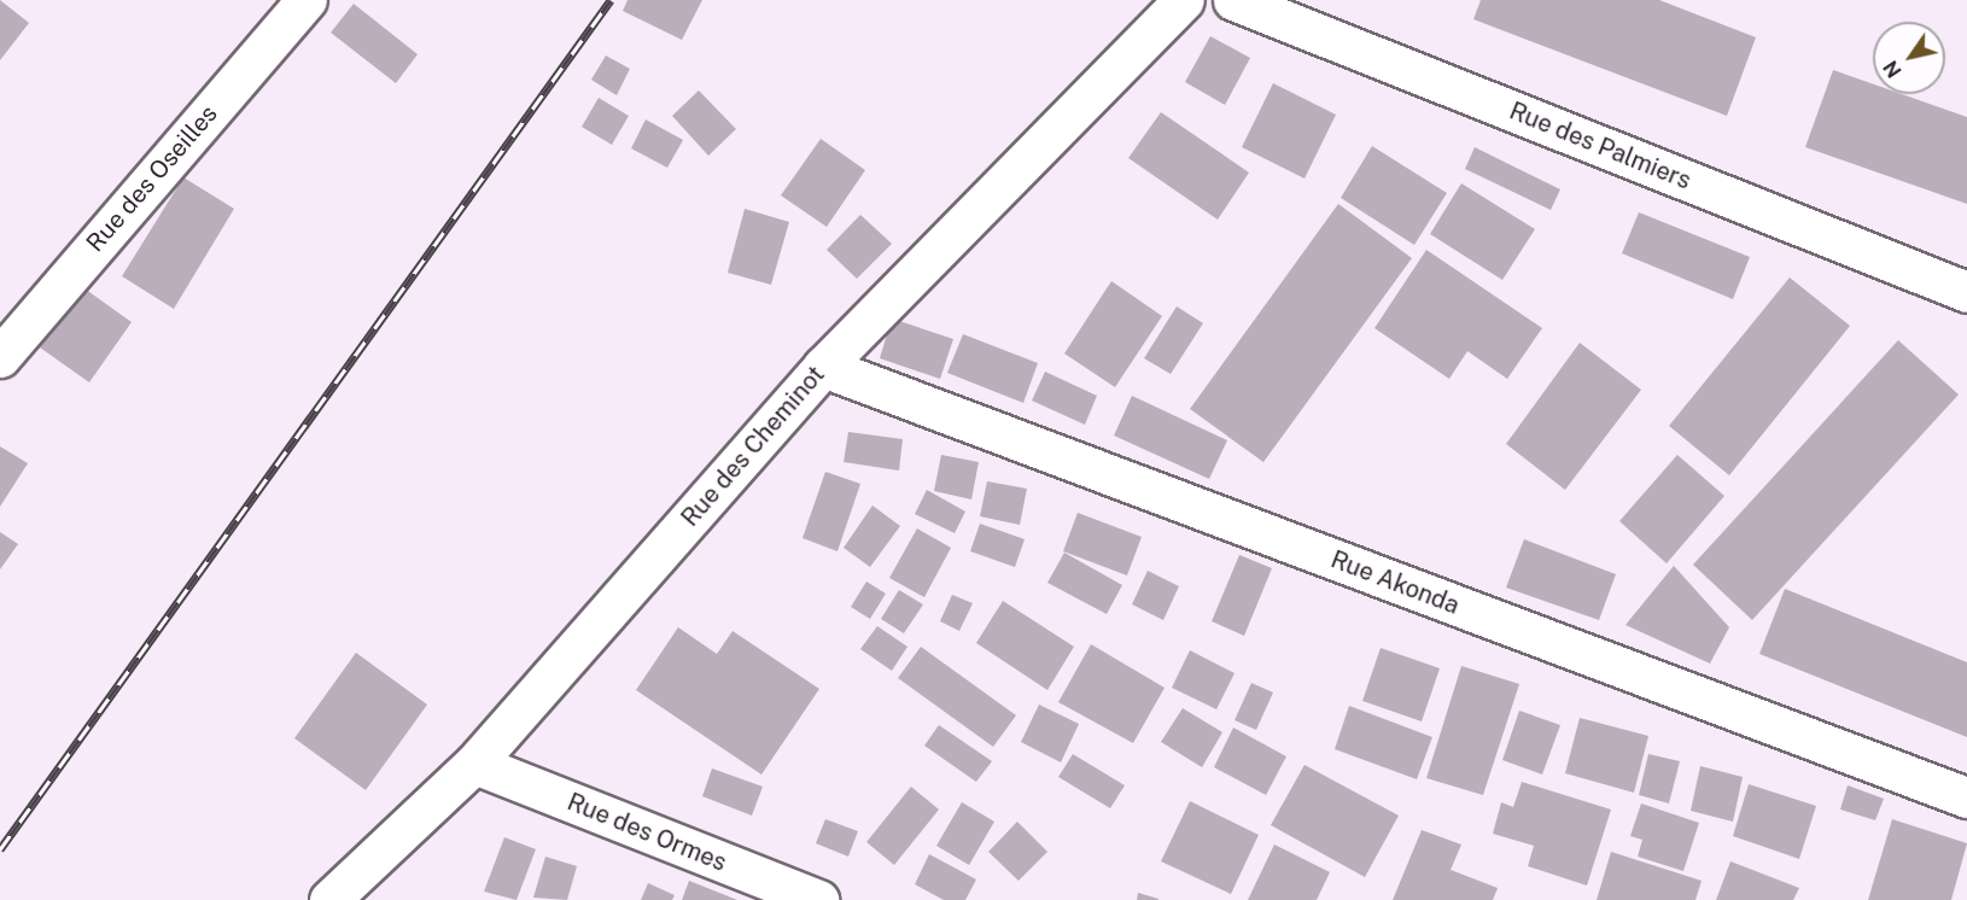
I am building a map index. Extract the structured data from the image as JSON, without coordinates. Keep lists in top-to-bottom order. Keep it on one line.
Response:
{"streets":{"street":["Rue des Palmiers","Rue des Oseilles","Rue des Cheminot","Rue Akonda","Rue des Ormes"]},"crossings":[["Rue des Cheminot","Rue Akonda"],["Rue des Cheminot","Rue des Ormes"]],"north":"bottom left"}
